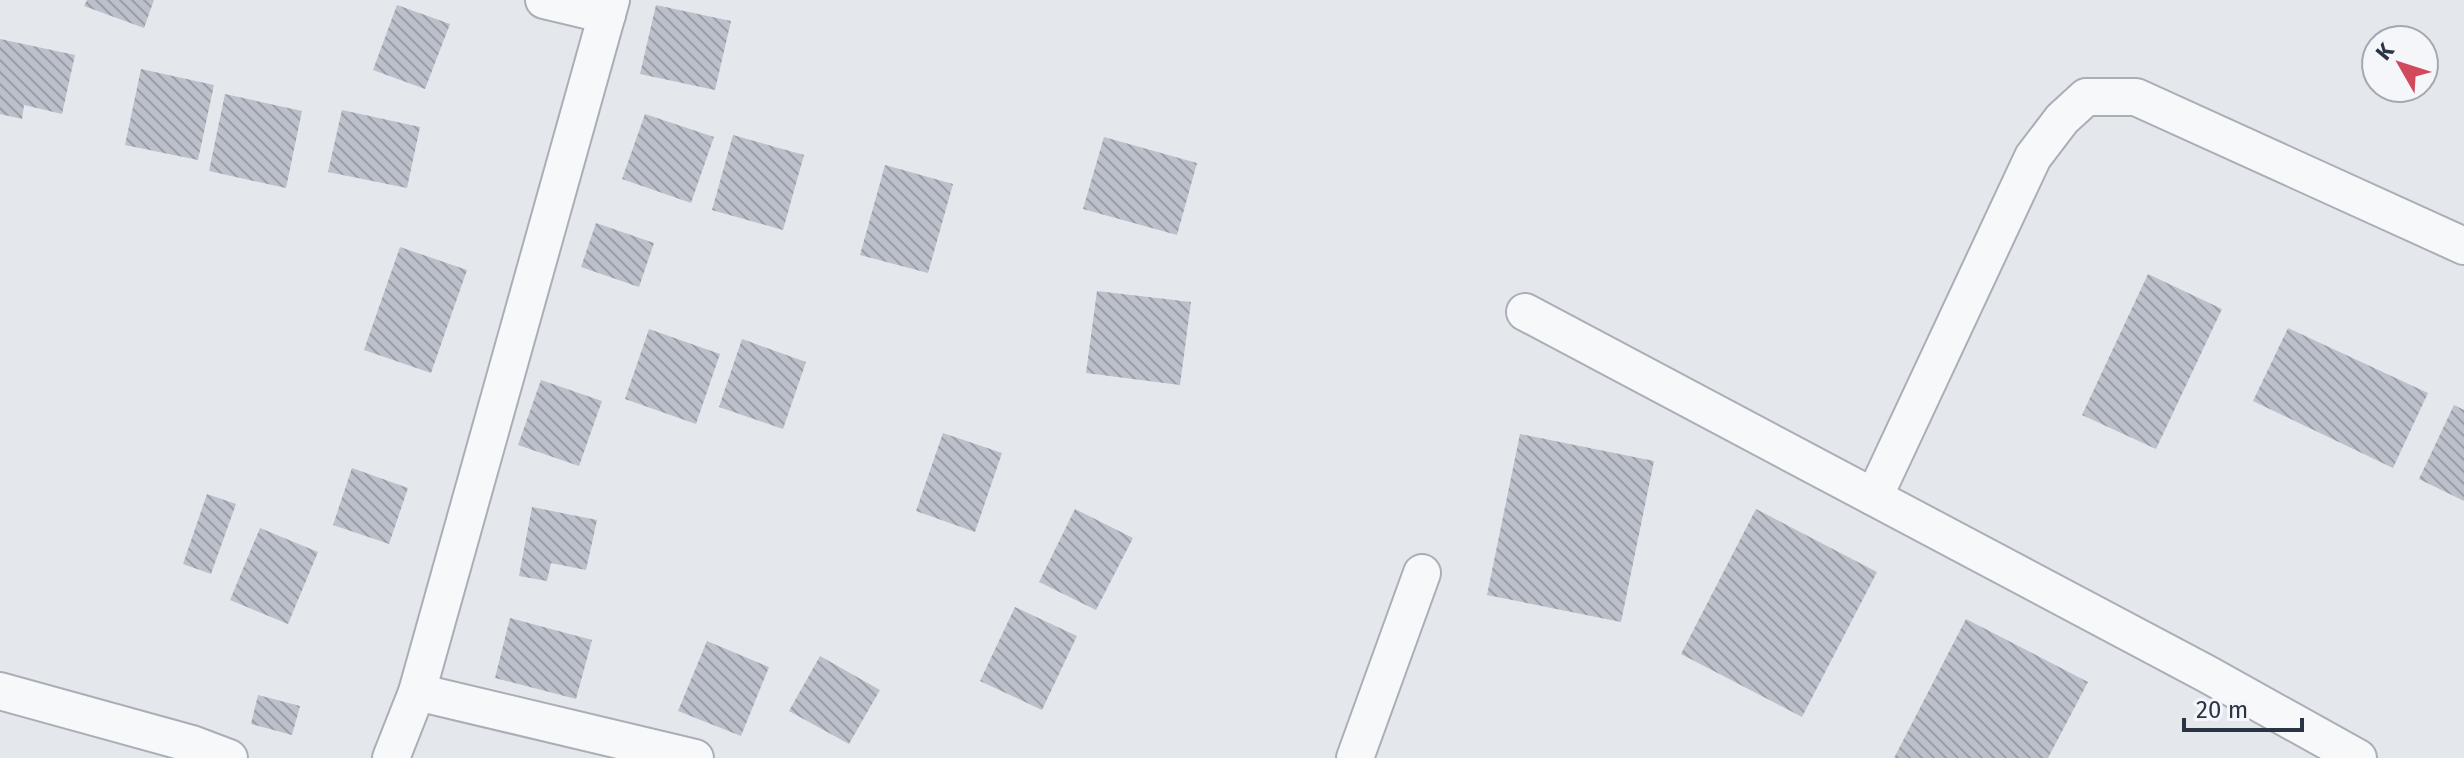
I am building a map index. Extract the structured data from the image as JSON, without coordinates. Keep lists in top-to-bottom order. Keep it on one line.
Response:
{"scale_bar":"20 m","north":"top left"}
